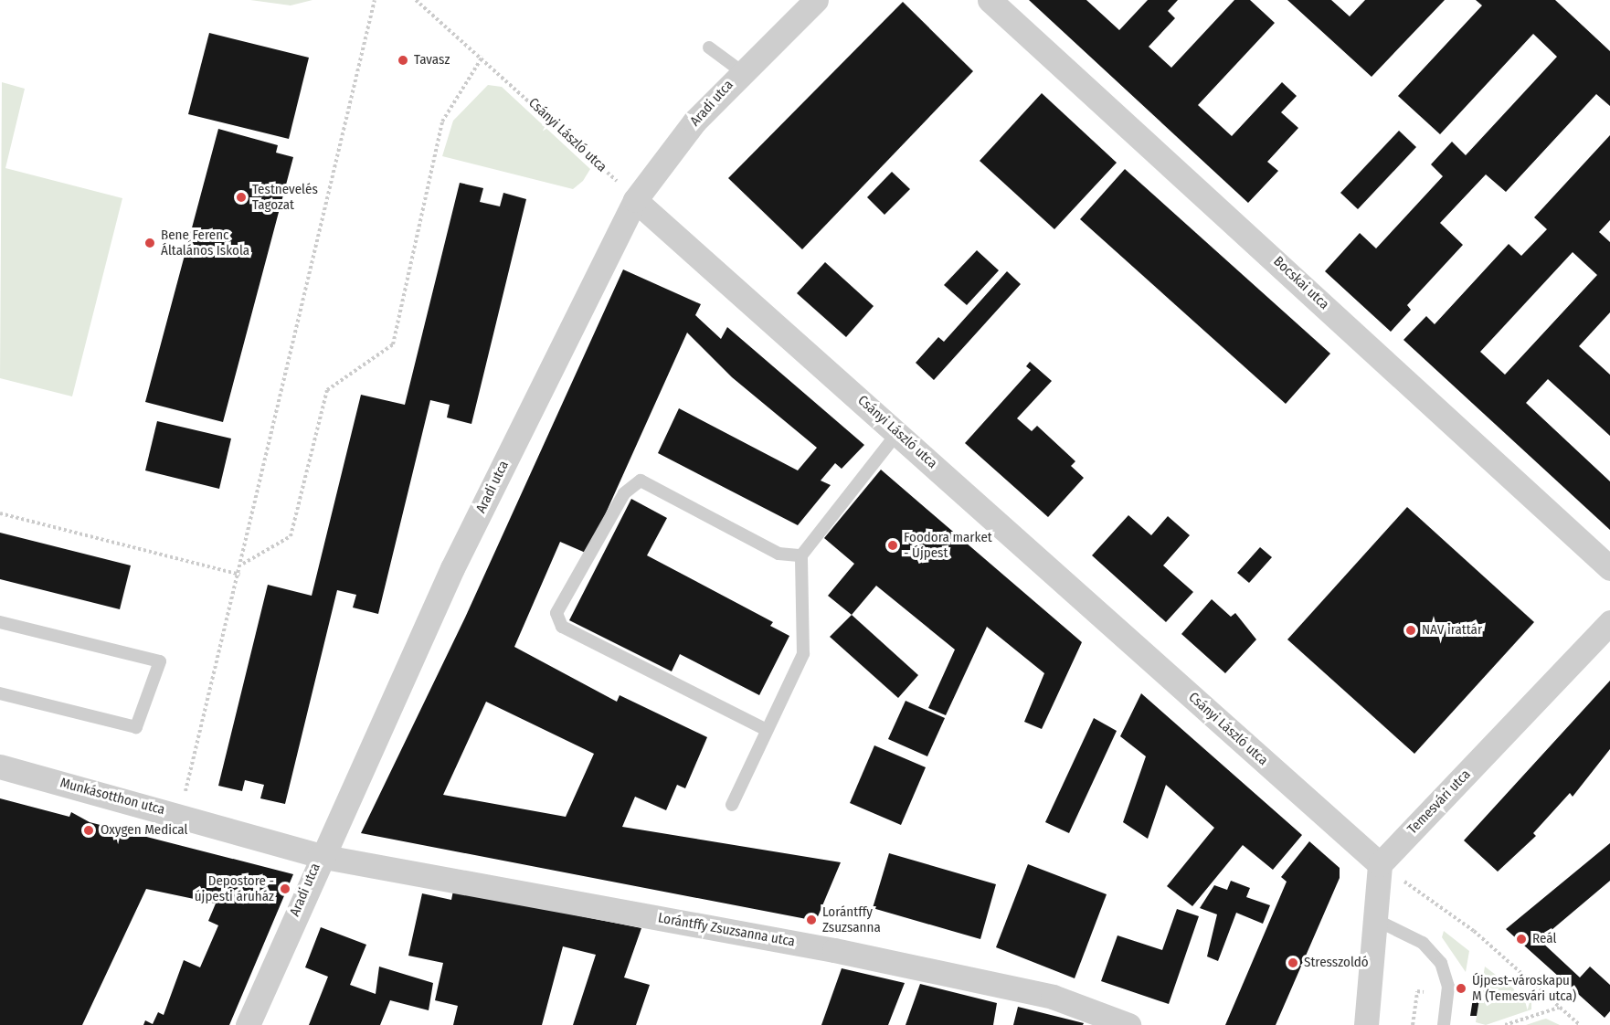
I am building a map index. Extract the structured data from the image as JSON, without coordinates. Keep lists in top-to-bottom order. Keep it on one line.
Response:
{"streets":{"street":["Aradi utca","Csányi László utca","Bocskai utca","Munkásotthon utca","Temesvári utca","Lorántffy Zsuzsanna utca"]},"crossings":[["Aradi utca","Csányi László utca"],["Aradi utca","Munkásotthon utca"],["Aradi utca","Lorántffy Zsuzsanna utca"],["Csányi László utca","Temesvári utca"],["Munkásotthon utca","Lorántffy Zsuzsanna utca"]],"places":["Tavasz","Testnevelés Tagozat","Bene Ferenc Általános Iskola","Foodora market - Újpest","NAV irattár","Oxygen Medical","Depostore - újpesti áruház","Lorántffy Zsuzsanna","Reál","Stresszoldó","Újpest-városkapu M (Temesvári utca)"]}
